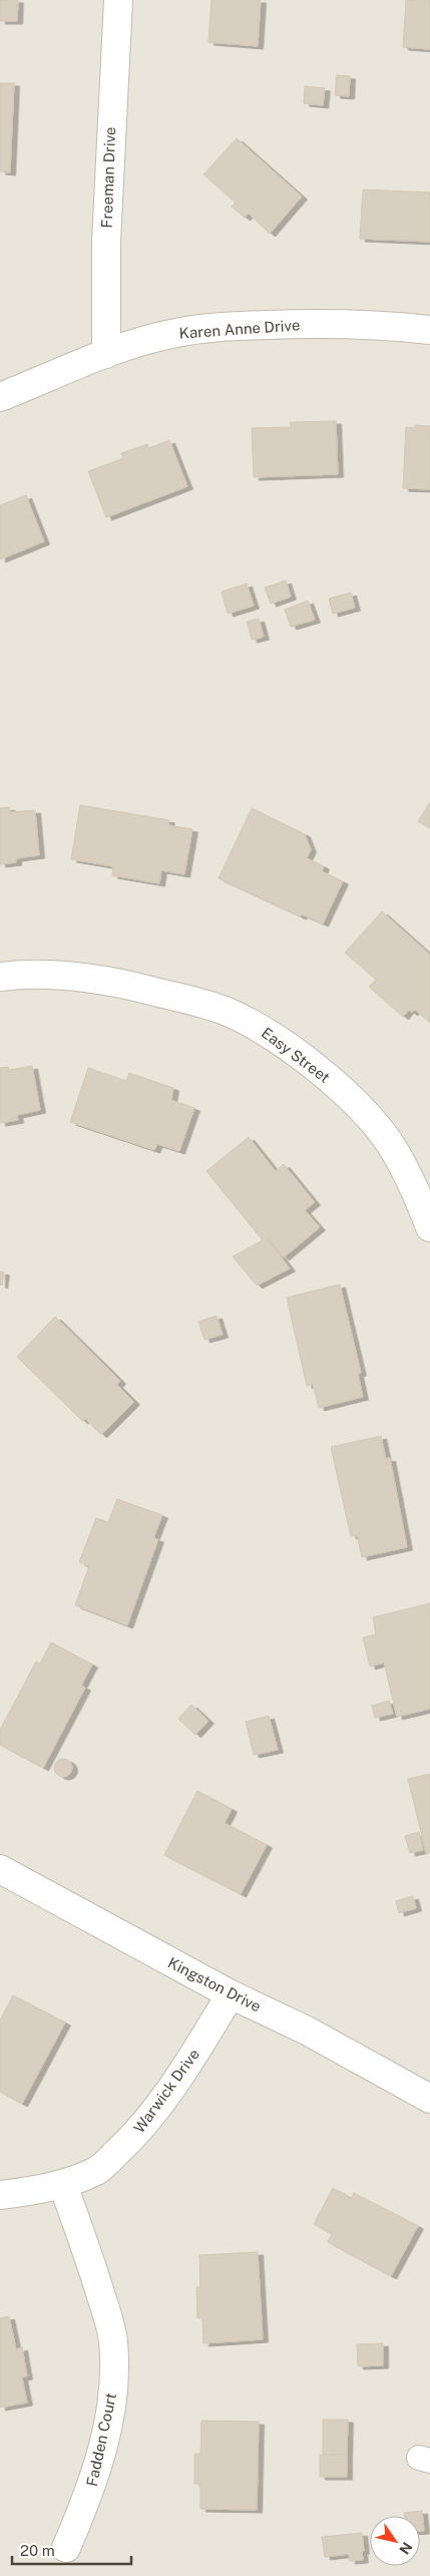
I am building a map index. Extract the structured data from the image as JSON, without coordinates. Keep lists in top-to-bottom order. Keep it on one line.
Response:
{"streets":{"street":["Freeman Drive","Karen Anne Drive","Easy Street","Kingston Drive","Warwick Drive","Fadden Court"]},"crossings":[["Freeman Drive","Karen Anne Drive"],["Kingston Drive","Warwick Drive"],["Warwick Drive","Fadden Court"]],"scale_bar":"20 m","north":"bottom right"}
